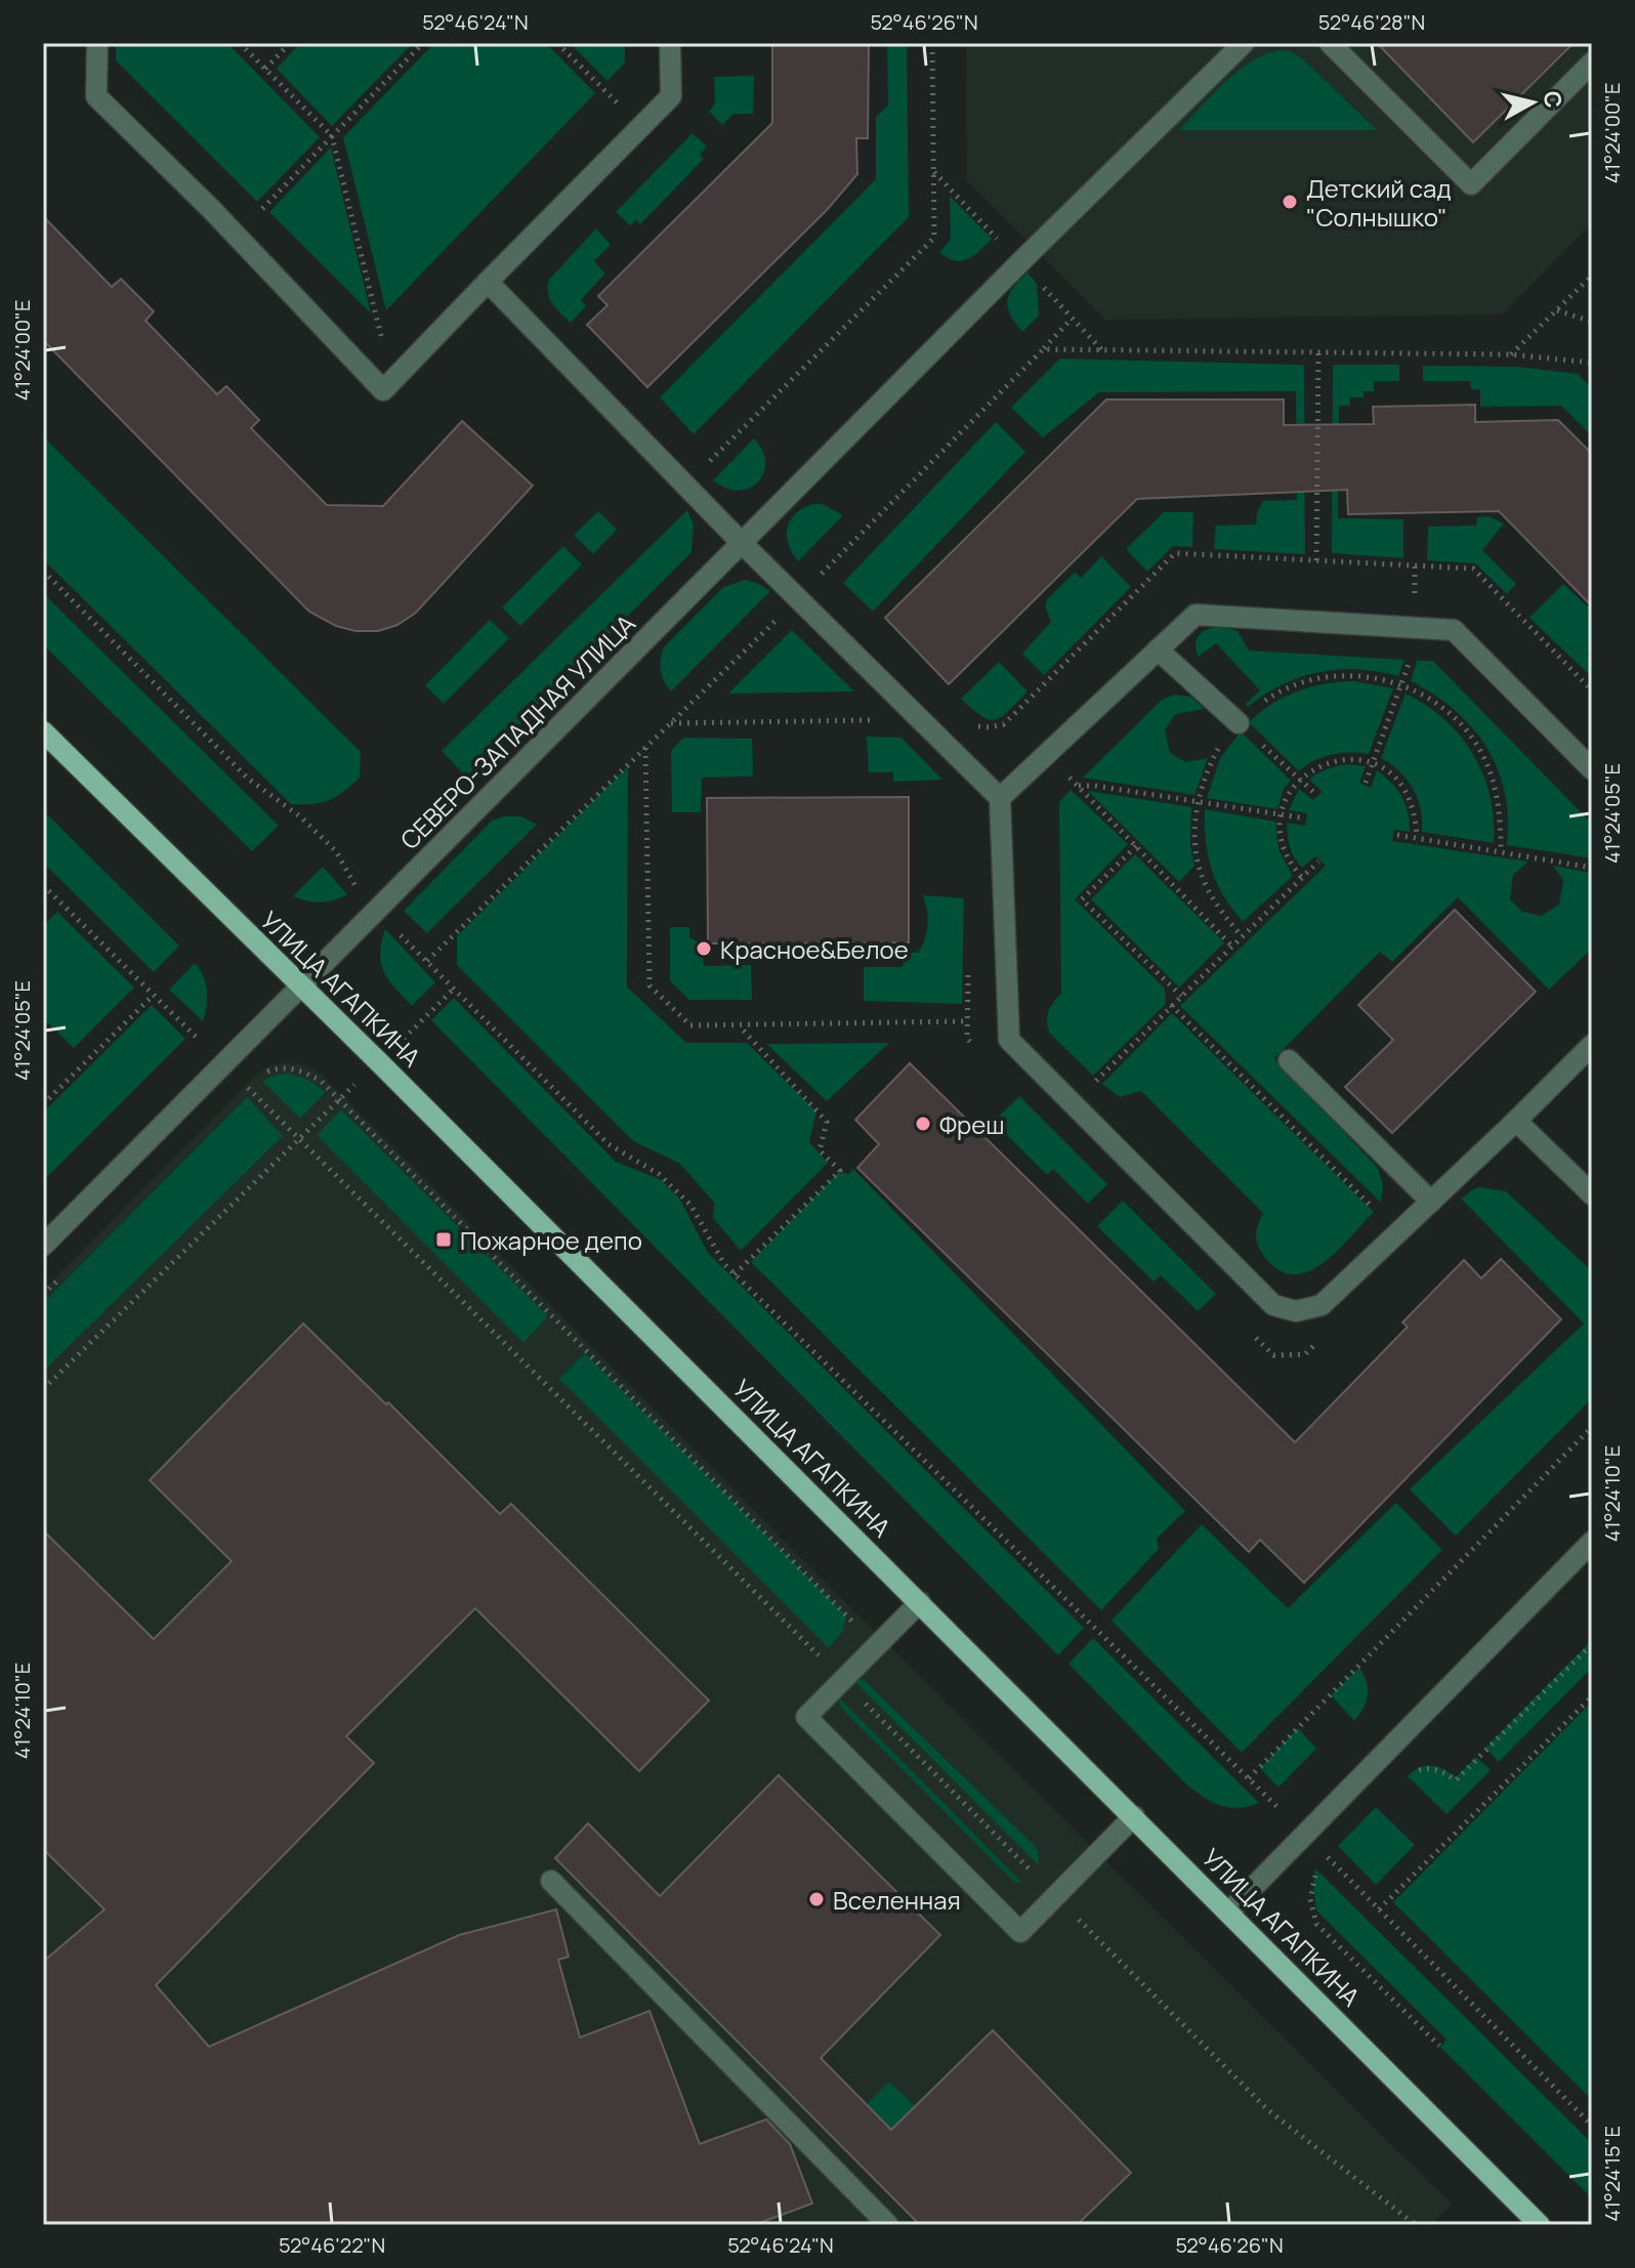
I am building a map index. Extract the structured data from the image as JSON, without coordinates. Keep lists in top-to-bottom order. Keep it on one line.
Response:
{"streets":{"main road":["УЛИЦА АГАПКИНА"],"street":["СЕВЕРО-ЗАПАДНАЯ УЛИЦА"]},"crossings":[["СЕВЕРО-ЗАПАДНАЯ УЛИЦА","УЛИЦА АГАПКИНА"]],"places":{"other":["Детский сад \"Солнышко\"","Красное&Белое","Фреш","Вселенная"],"transit":["Пожарное депо"]},"north":"right","coordinates":["52°46'24\"N","52°46'26\"N","52°46'28\"N","41°24'00\"E","41°24'05\"E","41°24'10\"E","41°24'15\"E","52°46'22\"N"]}
